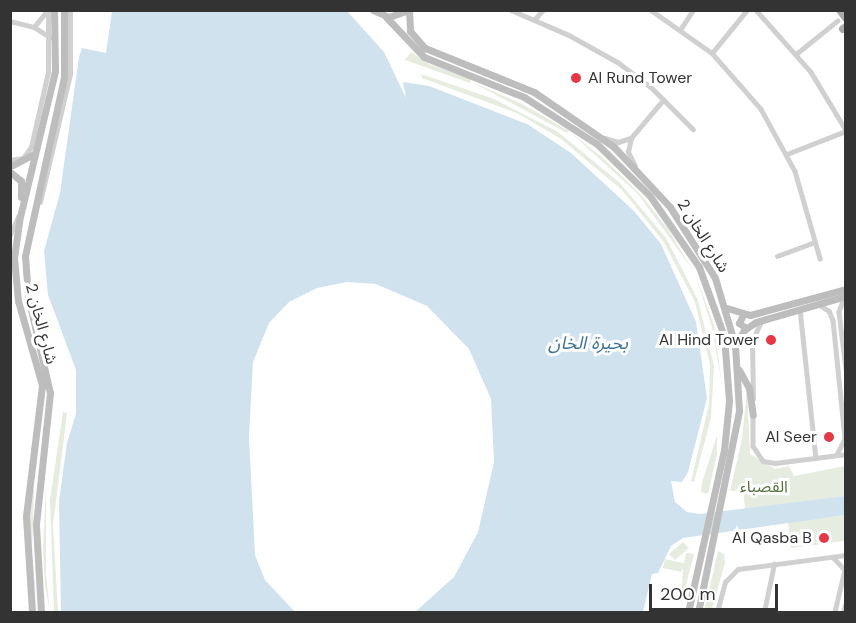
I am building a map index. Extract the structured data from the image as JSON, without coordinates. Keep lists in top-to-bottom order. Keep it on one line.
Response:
{"streets":{"street":["شارع الخان 2"]},"water":["بحيرة الخان"],"parks":["القصباء"],"places":["Al Rund Tower","Al Hind Tower","Al Seer","Al Qasba B"],"scale_bar":"200 m"}
